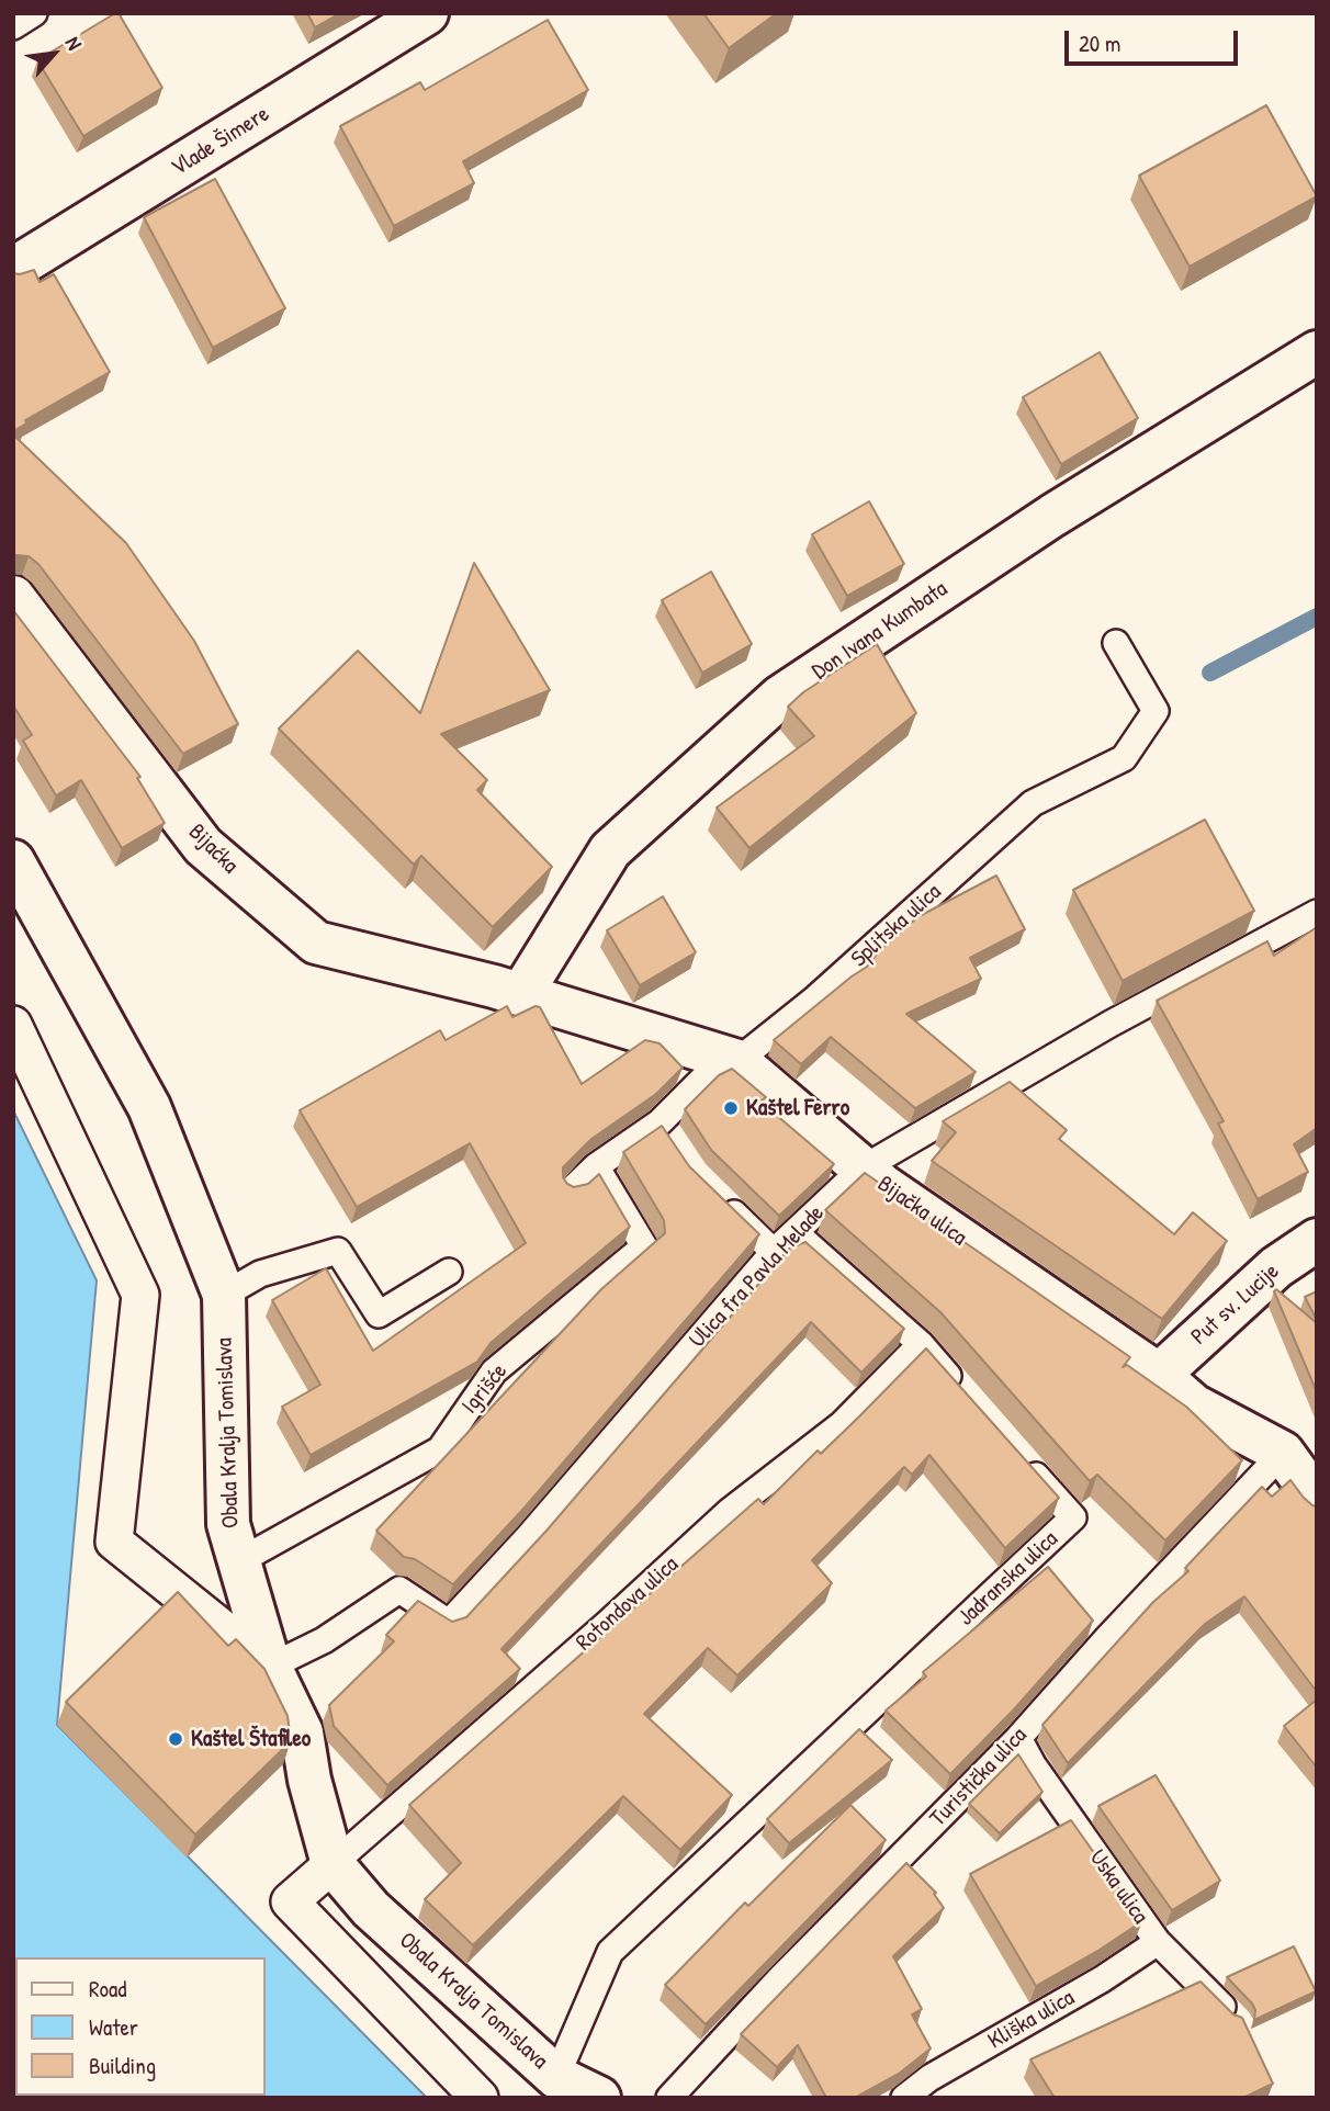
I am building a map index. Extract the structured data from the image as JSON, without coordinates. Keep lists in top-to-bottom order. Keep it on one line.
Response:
{"streets":{"street":["Vlade Šimere","Don Ivana Kumbata","Bijaćka","Bijačka ulica","Put sv. Lucije","Obala Kralja Tomislava"],"lane":["Splitska ulica","Ulica fra Pavla Melade","Igrišće","Jadranska ulica","Rotondova ulica","Turistička ulica","Uska ulica","Kliška ulica"]},"crossings":[["Don Ivana Kumbata","Bijaćka"],["Don Ivana Kumbata","Bijačka ulica"],["Bijaćka","Bijačka ulica"],["Splitska ulica","Bijačka ulica"],["Splitska ulica","Igrišće"],["Bijačka ulica","Ulica fra Pavla Melade"],["Bijačka ulica","Put sv. Lucije"],["Bijačka ulica","Turistička ulica"],["Ulica fra Pavla Melade","Obala Kralja Tomislava"],["Igrišće","Obala Kralja Tomislava"],["Obala Kralja Tomislava","Jadranska ulica"],["Obala Kralja Tomislava","Rotondova ulica"],["Turistička ulica","Uska ulica"],["Uska ulica","Kliška ulica"]],"places":["Kaštel Ferro","Kaštel Štafileo"],"legend":["Road","Water","Building"],"scale_bar":"20 m","north":"top right"}
